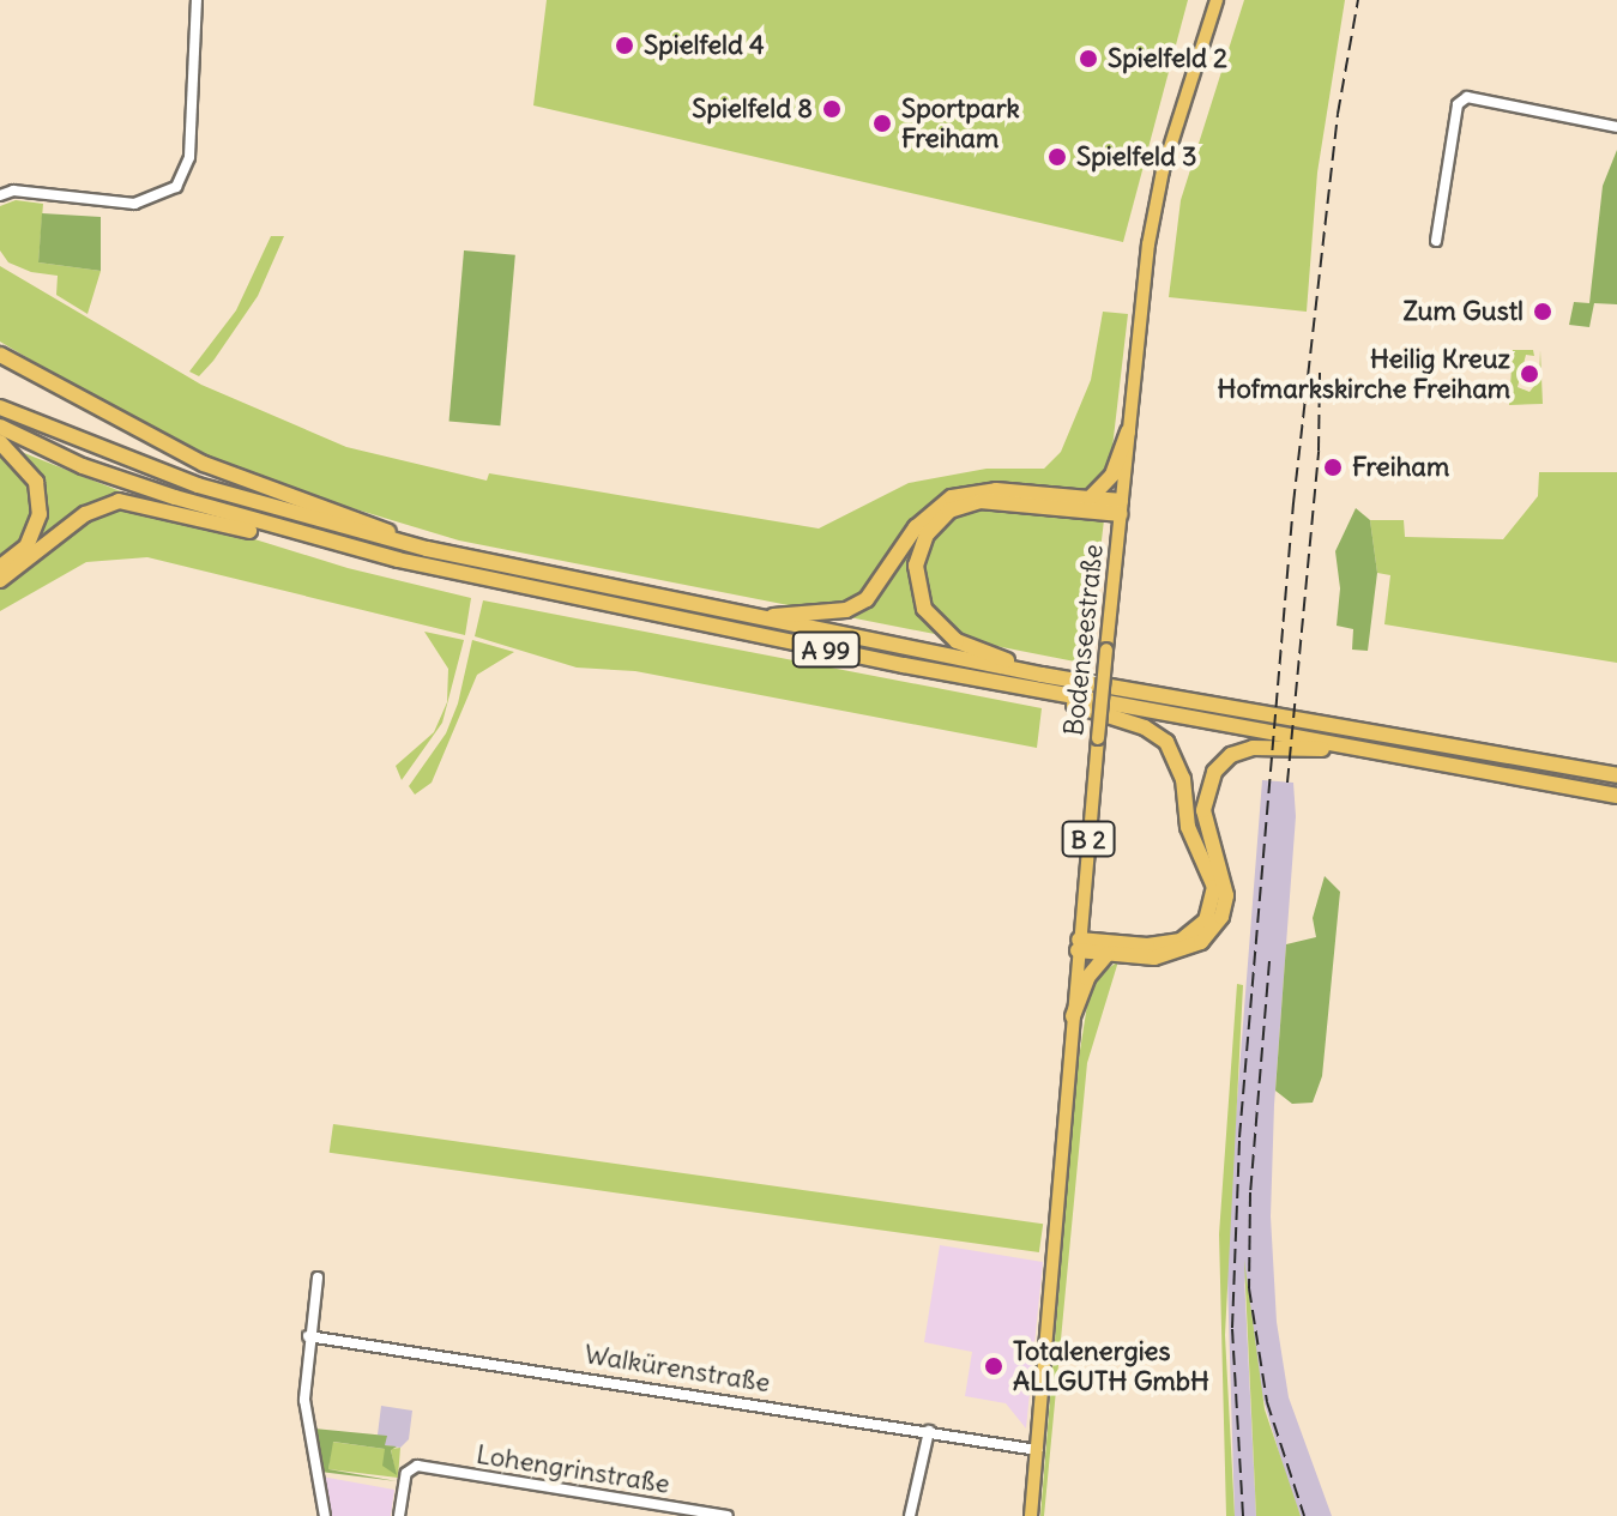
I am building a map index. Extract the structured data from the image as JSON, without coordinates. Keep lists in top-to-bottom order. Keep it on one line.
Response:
{"streets":{"highway":["A 99"],"main road":["Bodenseestraße","B 2"],"street":["Walkürenstraße","Lohengrinstraße"]},"crossings":[["Bodenseestraße","Walkürenstraße"]],"places":["Spielfeld 4","Spielfeld 2","Spielfeld 8","Sportpark Freiham","Spielfeld 3","Zum Gustl","Heilig Kreuz Hofmarkskirche Freiham","Freiham","Totalenergies ALLGUTH GmbH"]}
